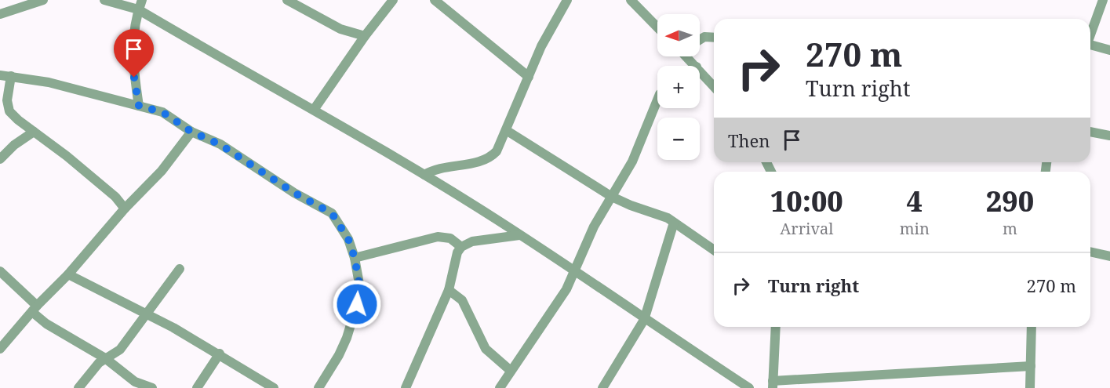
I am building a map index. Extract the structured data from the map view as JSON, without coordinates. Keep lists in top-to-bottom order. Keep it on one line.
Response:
{"north":"left","page":{"map_buttons":["+","−"],"turn":["270 m","Turn right"],"then":"Then","eta":["10:00","Arrival","4","min","290","m"],"list":[{"name":"Turn right","value":"270 m"}]}}
